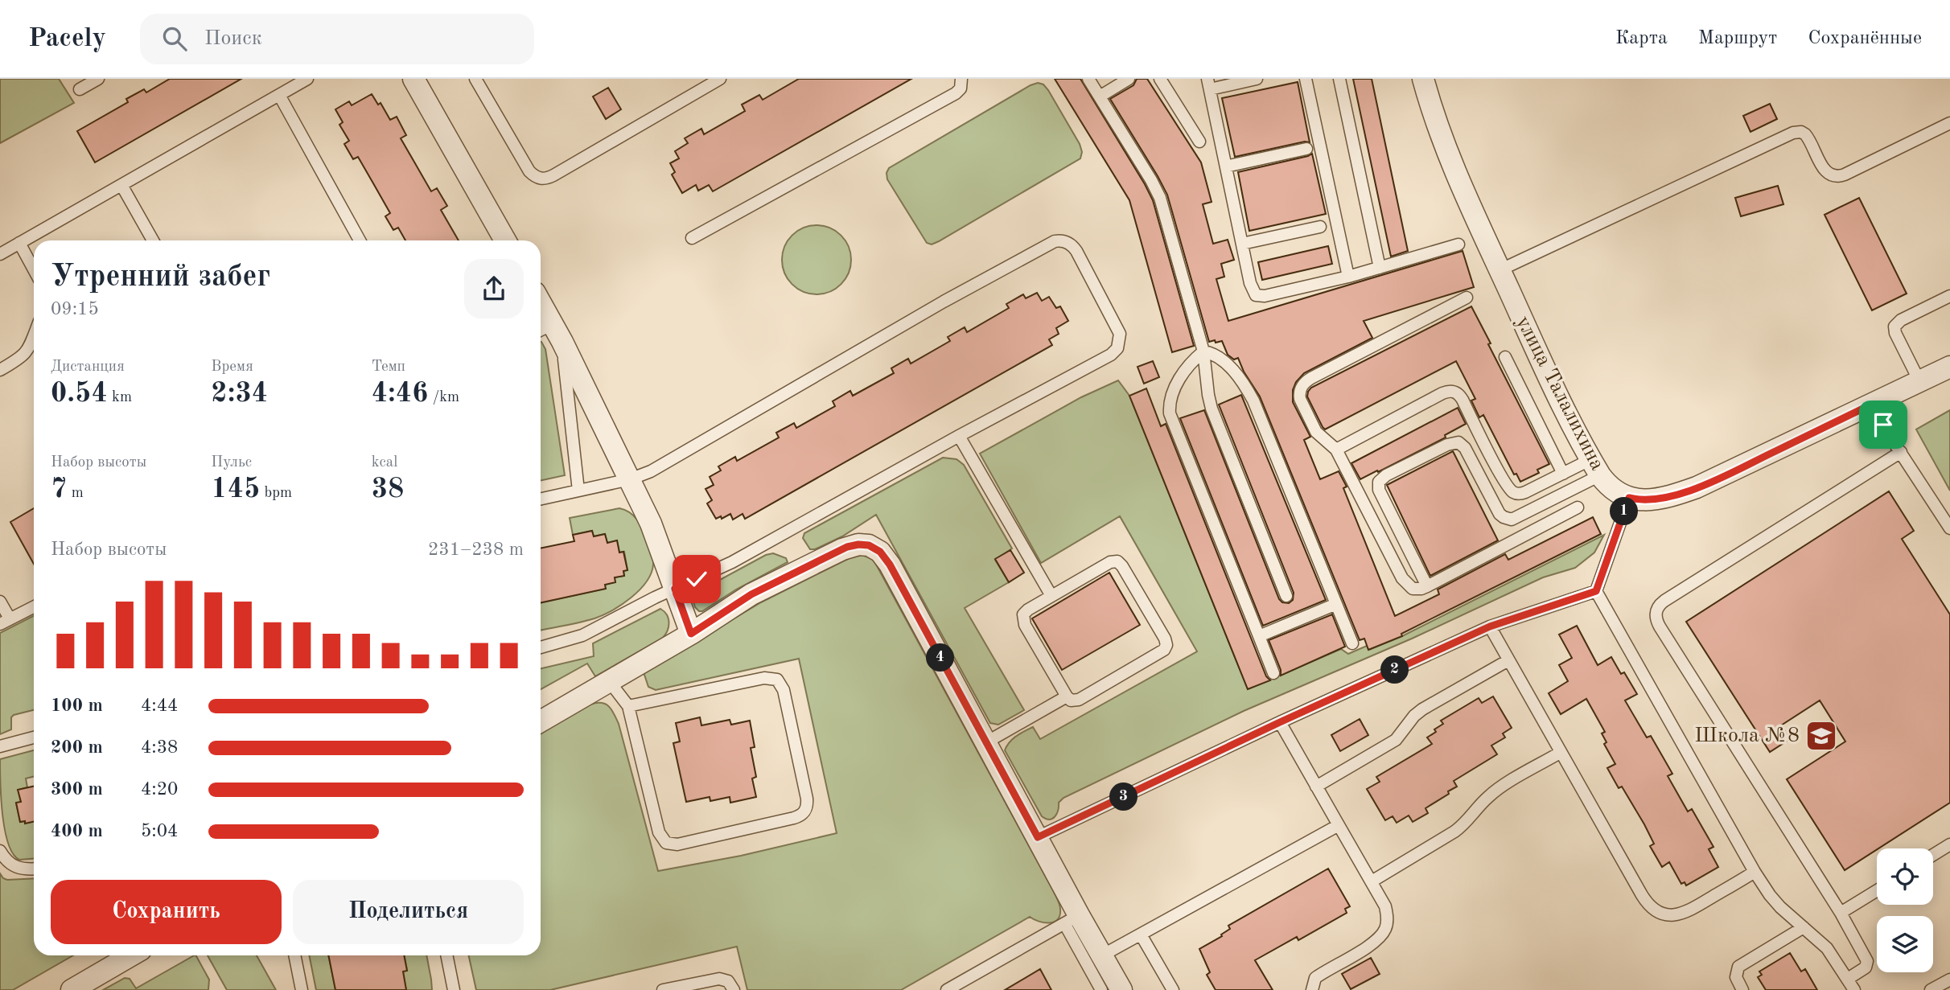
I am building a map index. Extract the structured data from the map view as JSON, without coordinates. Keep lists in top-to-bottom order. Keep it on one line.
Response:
{"streets":{"street":["улица Талалихина"]},"places":{"school or university":["Школа №8"]},"page":{"header":"Pacely","search":"Поиск","nav":["Карта","Маршрут","Сохранённые"],"heading":["Утренний забег","09:15"],"stats":[["Дистанция","0.54 km"],["Время","2:34"],["Темп","4:46 /km"],["Набор высоты","7 m"],["Пульс","145 bpm"],["kcal","38"]],"pins":["1","4","2","3"],"chart":["Набор высоты","231–238 m"],"list":[{"name":"100 m","note":"4:44"},{"name":"200 m","note":"4:38"},{"name":"300 m","note":"4:20"},{"name":"400 m","note":"5:04"}],"buttons":["Сохранить","Поделиться"]}}
